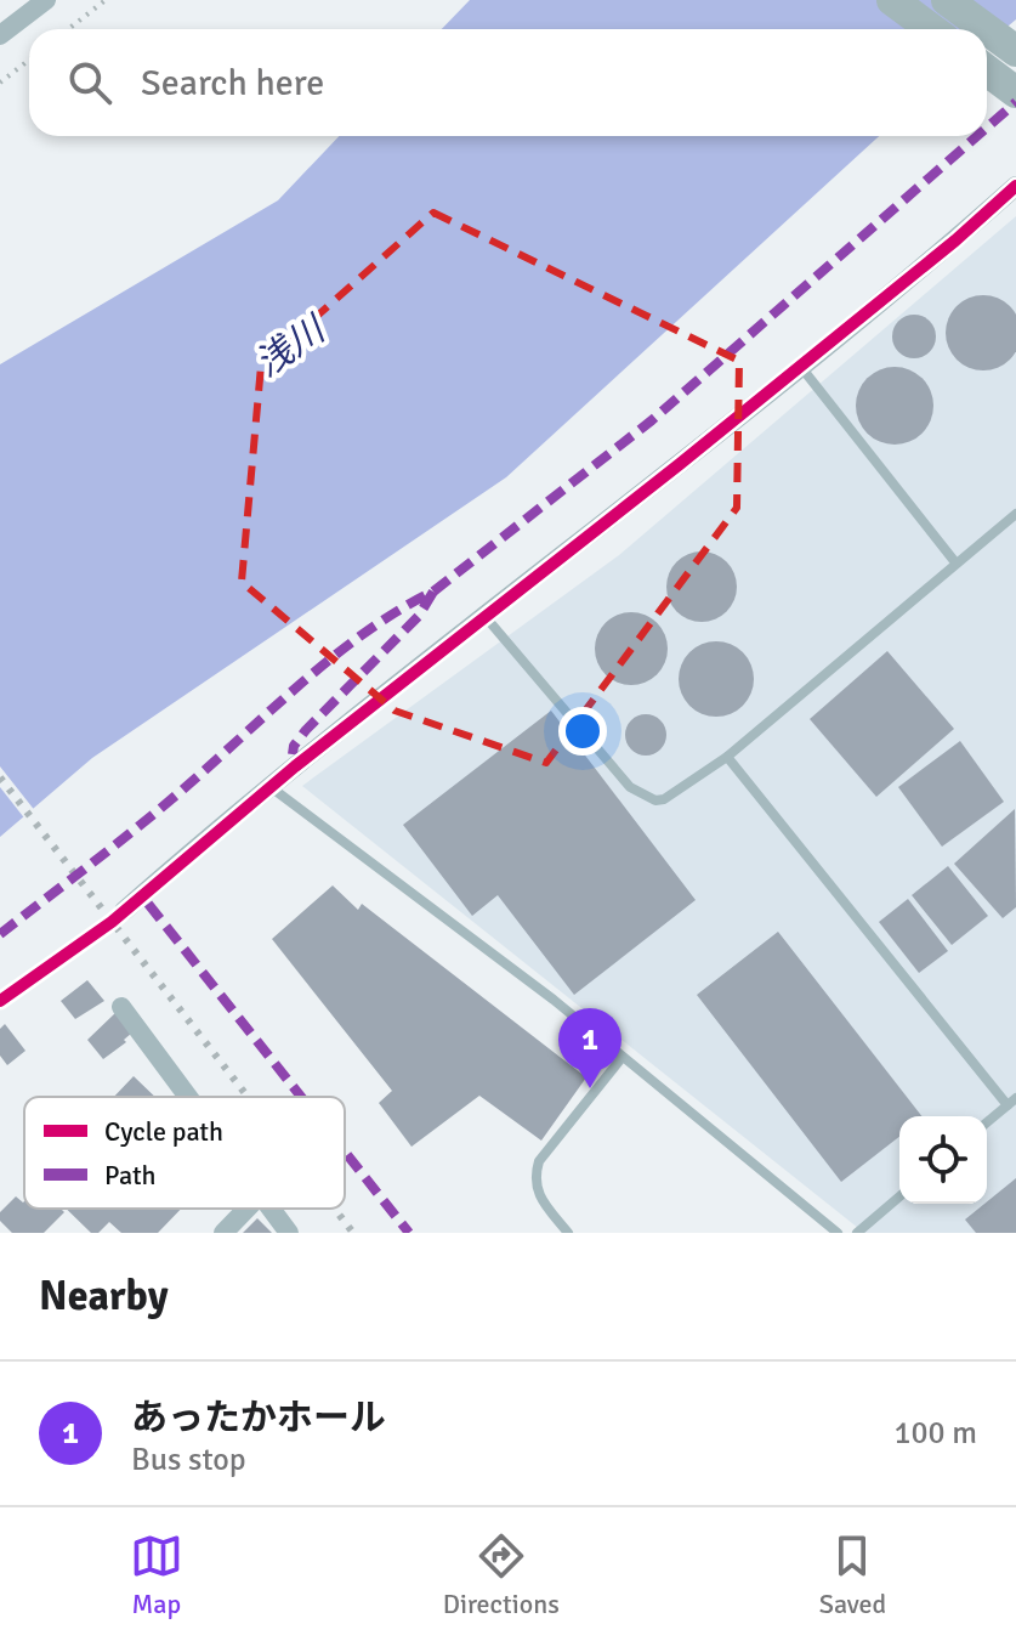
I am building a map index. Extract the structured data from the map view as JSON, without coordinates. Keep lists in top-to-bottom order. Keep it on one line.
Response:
{"water":["浅川"],"legend":["Cycle path","Path"],"page":{"search":"Search here","pins":"1","heading":"Nearby","list":[{"mark":"1","name":"あったかホール","note":"Bus stop","value":"100 m"}],"nav":["Map","Directions","Saved"]}}
